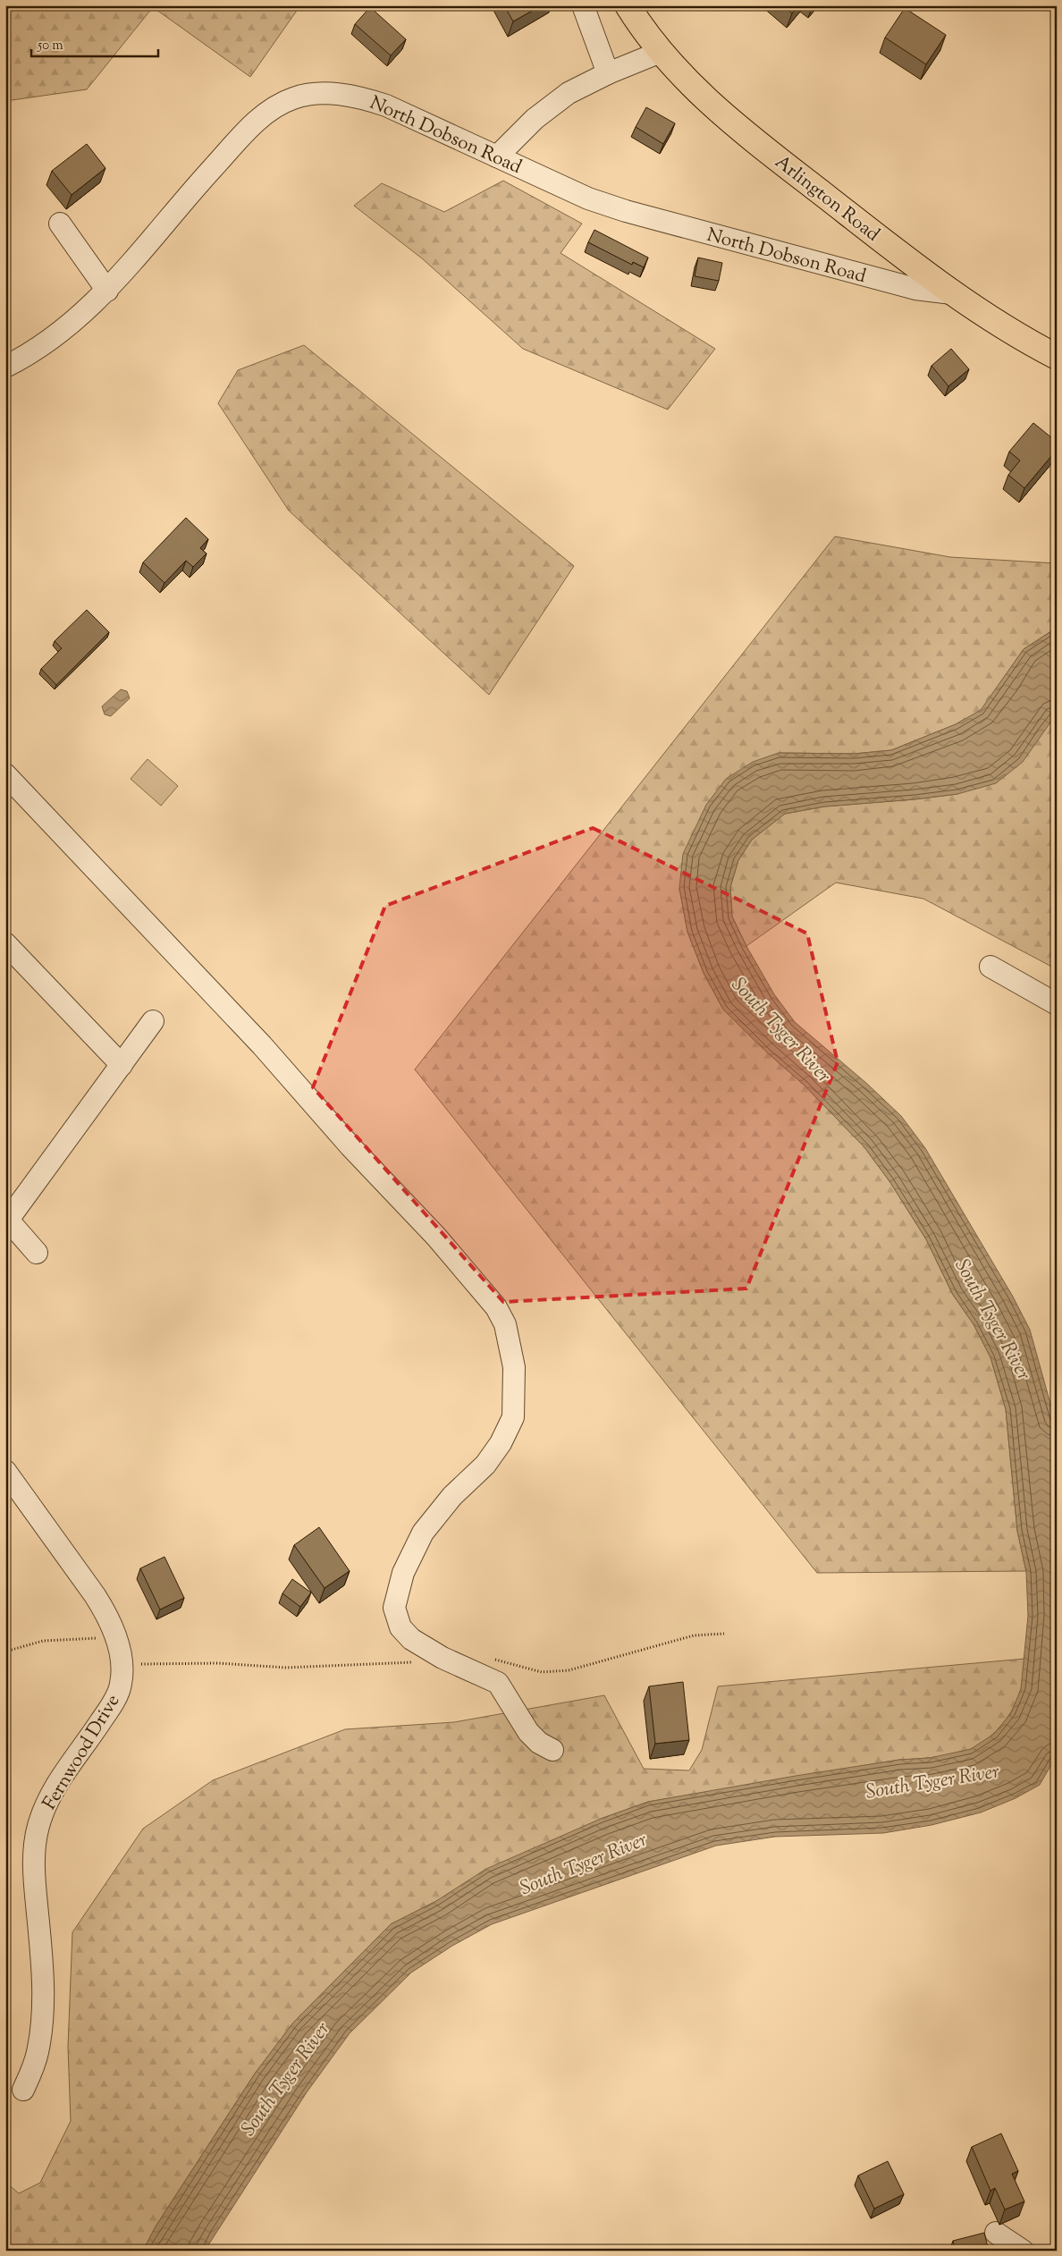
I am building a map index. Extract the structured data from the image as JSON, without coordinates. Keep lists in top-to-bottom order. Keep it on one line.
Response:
{"streets":{"main road":["Arlington Road"],"street":["North Dobson Road","Fernwood Drive"]},"crossings":[["North Dobson Road","Arlington Road"]],"water":["South Tyger River"],"scale_bar":"50 m"}
